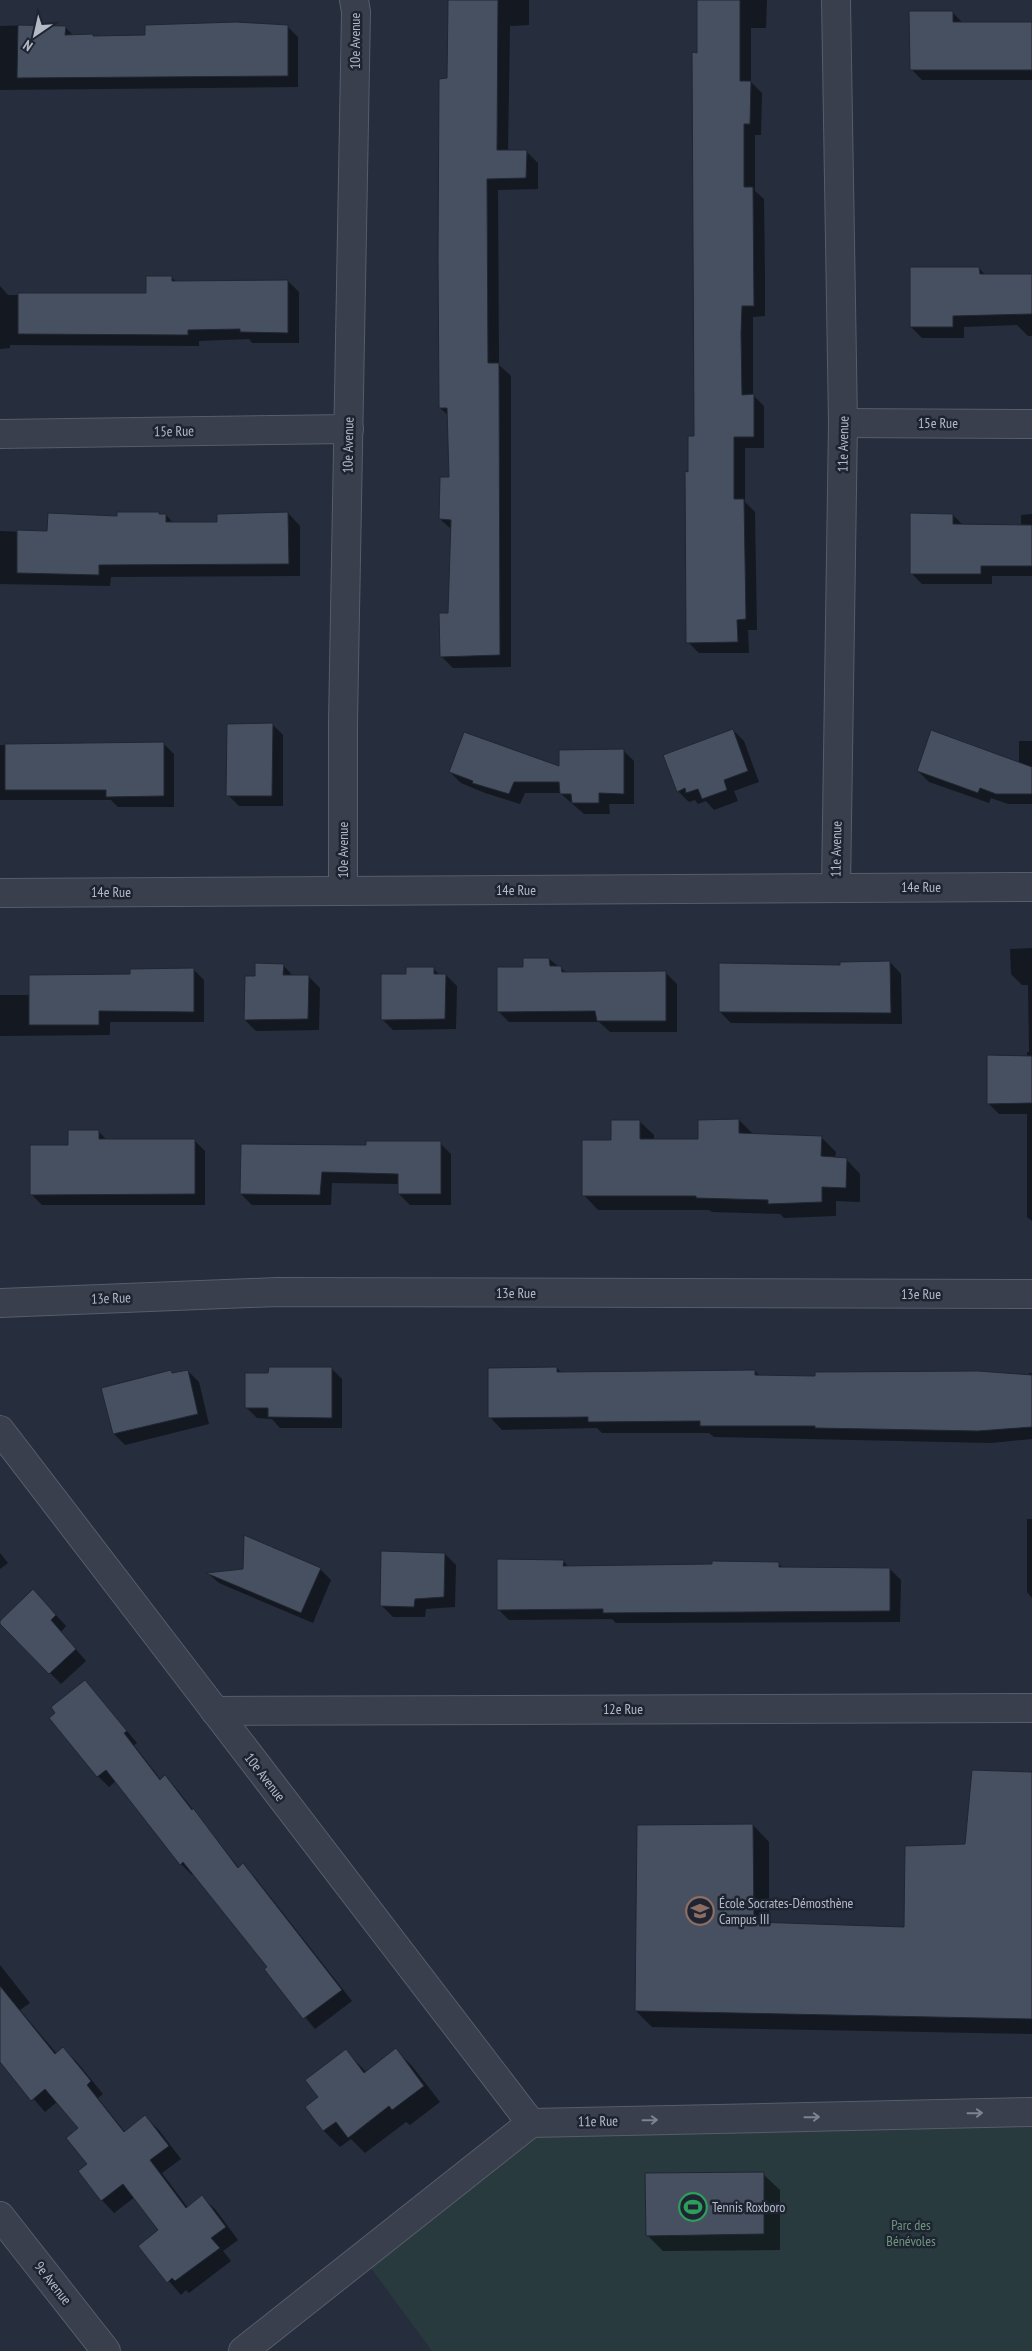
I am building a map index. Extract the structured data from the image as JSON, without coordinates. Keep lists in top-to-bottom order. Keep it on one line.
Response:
{"streets":{"street":["10e Avenue","15e Rue","11e Avenue","14e Rue","13e Rue","12e Rue","11e Rue","9e Avenue"]},"crossings":[["10e Avenue","15e Rue"],["10e Avenue","14e Rue"],["10e Avenue","12e Rue"],["10e Avenue","11e Rue"],["15e Rue","11e Avenue"],["11e Avenue","14e Rue"]],"one_way":["11e Rue"],"parks":["Parc des Bénévoles"],"places":{"school or university":["École Socrates-Démosthène Campus III"],"sports":["Tennis Roxboro"]},"north":"bottom left"}
